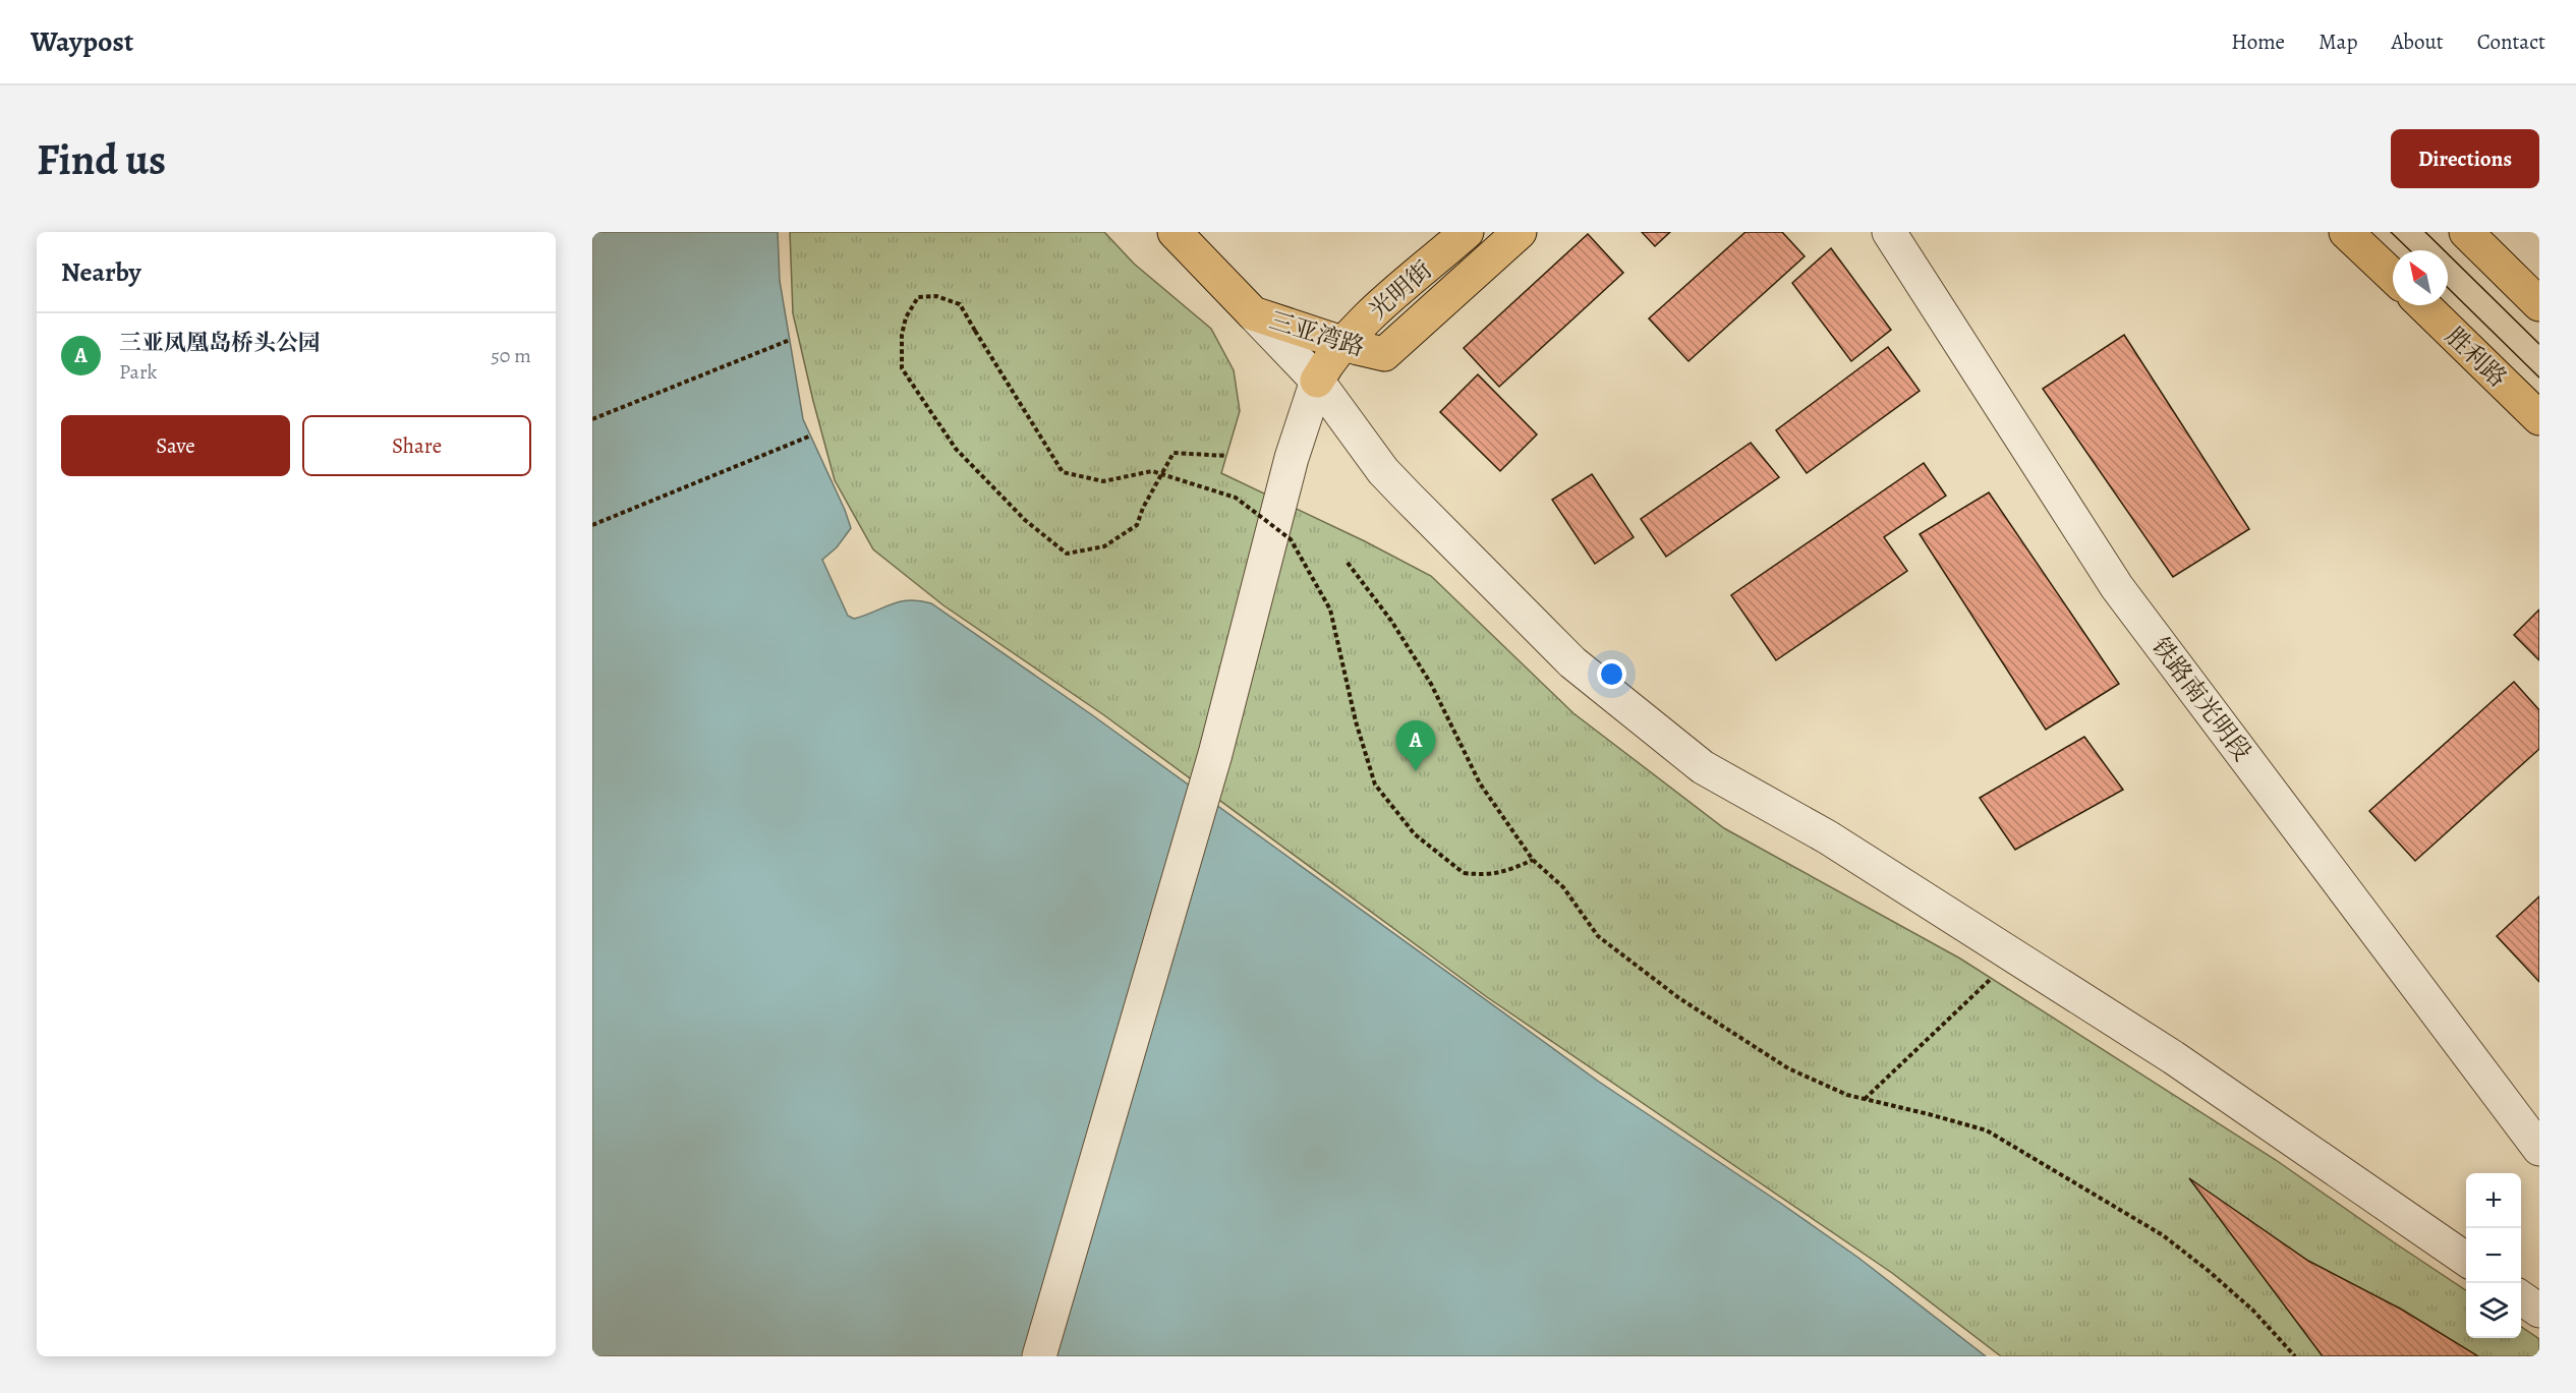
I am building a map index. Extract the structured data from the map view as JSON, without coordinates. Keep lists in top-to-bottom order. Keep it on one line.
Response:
{"streets":{"main road":["光明街","三亚湾路","胜利路"],"street":["铁路南光明段"]},"crossings":[["光明街","三亚湾路"]],"north":"top left","page":{"header":"Waypost","nav":["Home","Map","About","Contact"],"buttons":["Directions",["Save","Share"]],"title":"Find us","heading":"Nearby","list":[{"mark":"A","name":"三亚凤凰岛桥头公园","note":"Park","value":"50 m"}],"pins":"A","map_buttons":["+","−"]}}
